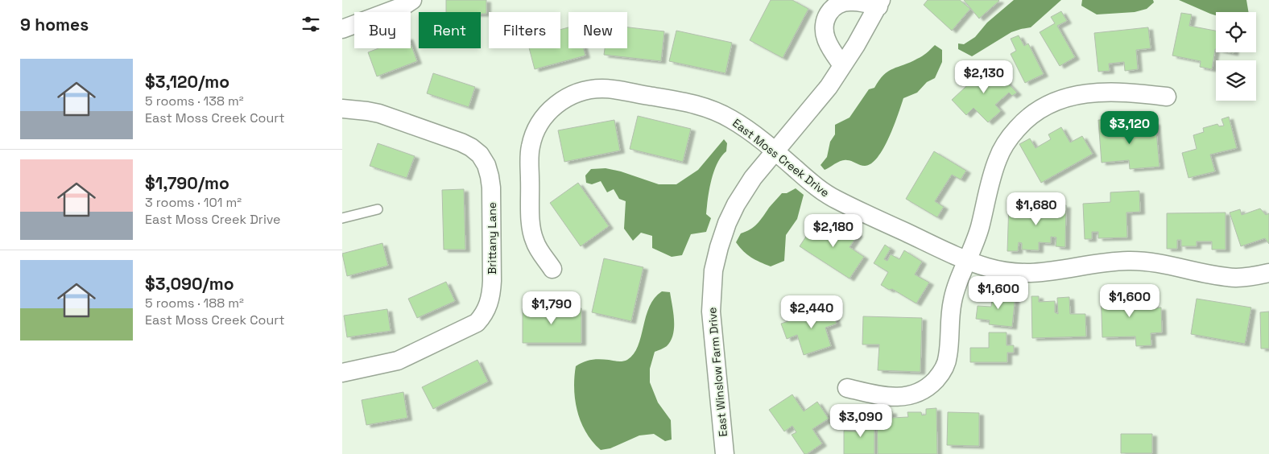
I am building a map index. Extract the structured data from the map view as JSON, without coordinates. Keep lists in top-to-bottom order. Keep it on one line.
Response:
{"streets":{"street":["East Moss Creek Drive","Brittany Lane","East Winslow Farm Drive"]},"crossings":[["East Moss Creek Drive","East Winslow Farm Drive"]],"page":{"heading":"9 homes","chip":["Buy","Rent","Filters","New"],"list":[{"name":"$3,120/mo","note":"5 rooms · 138 m² · East Moss Creek Court"},{"name":"$1,790/mo","note":"3 rooms · 101 m² · East Moss Creek Drive"},{"name":"$3,090/mo","note":"5 rooms · 188 m² · East Moss Creek Court"}],"price":["$2,130","$3,120","$1,680","$2,180","$1,600","$1,600","$1,790","$2,440","$3,090"]}}
